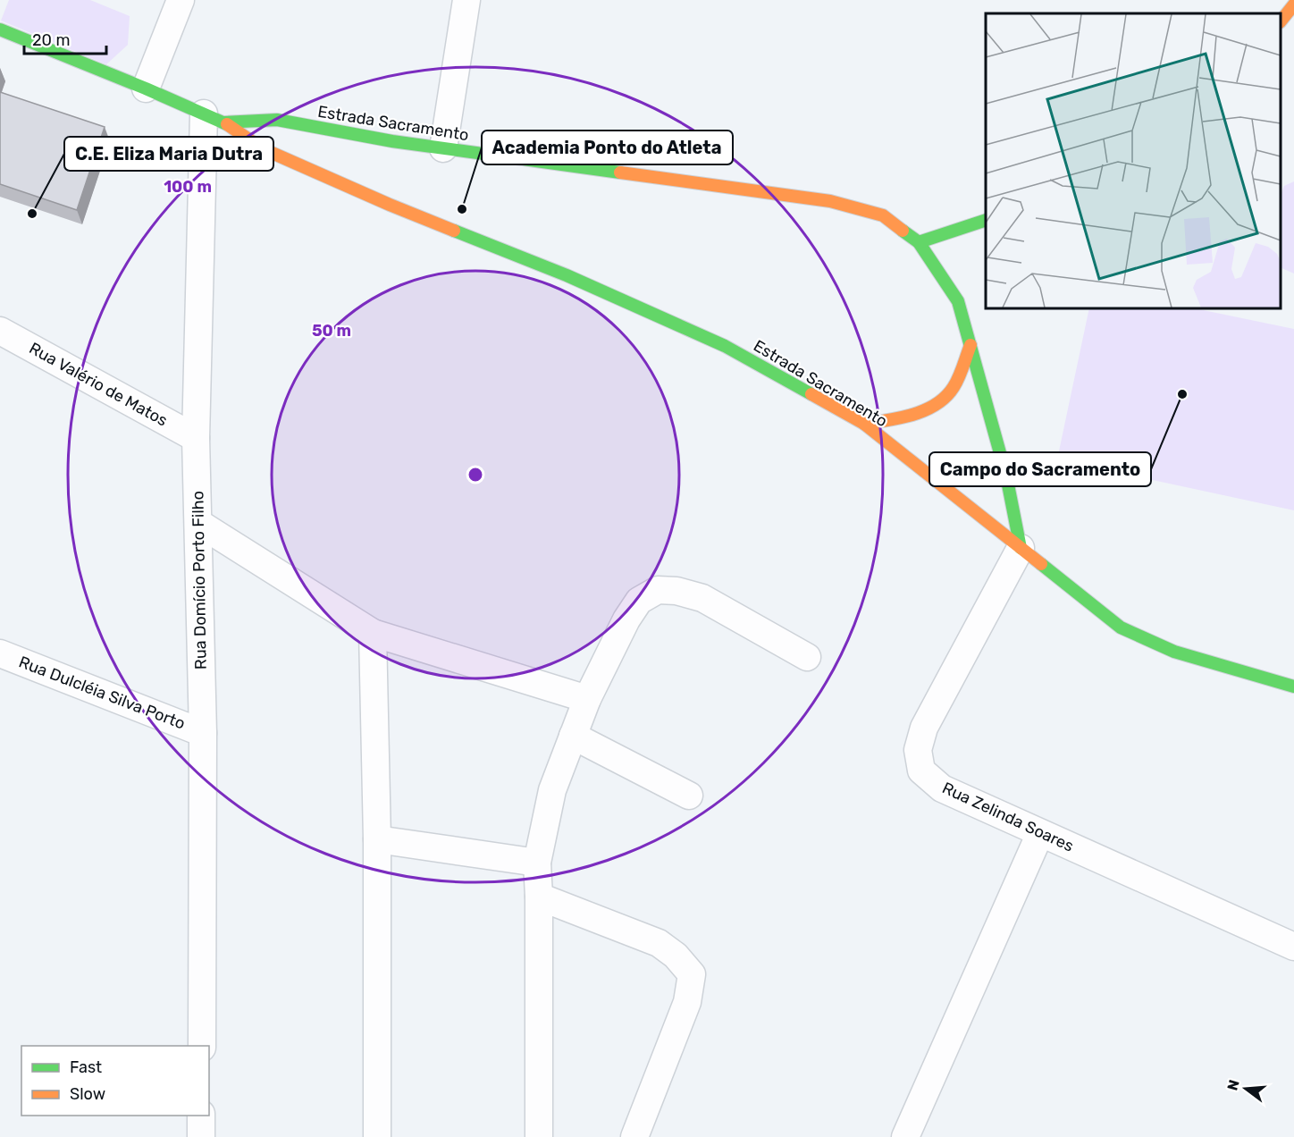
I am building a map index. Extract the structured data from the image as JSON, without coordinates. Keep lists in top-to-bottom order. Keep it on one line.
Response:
{"streets":{"main road":["Estrada Sacramento"],"street":["Rua Valério de Matos","Rua Domício Porto Filho","Rua Dulcléia Silva Porto","Rua Zelinda Soares"]},"crossings":[["Estrada Sacramento","Rua Domício Porto Filho"],["Estrada Sacramento","Rua Zelinda Soares"],["Rua Valério de Matos","Rua Domício Porto Filho"],["Rua Domício Porto Filho","Rua Dulcléia Silva Porto"]],"places":["Academia Ponto do Atleta","C.E. Eliza Maria Dutra","Campo do Sacramento"],"legend":["Fast","Slow"],"scale_bar":"20 m","north":"left","rings":["100 m","50 m"]}
